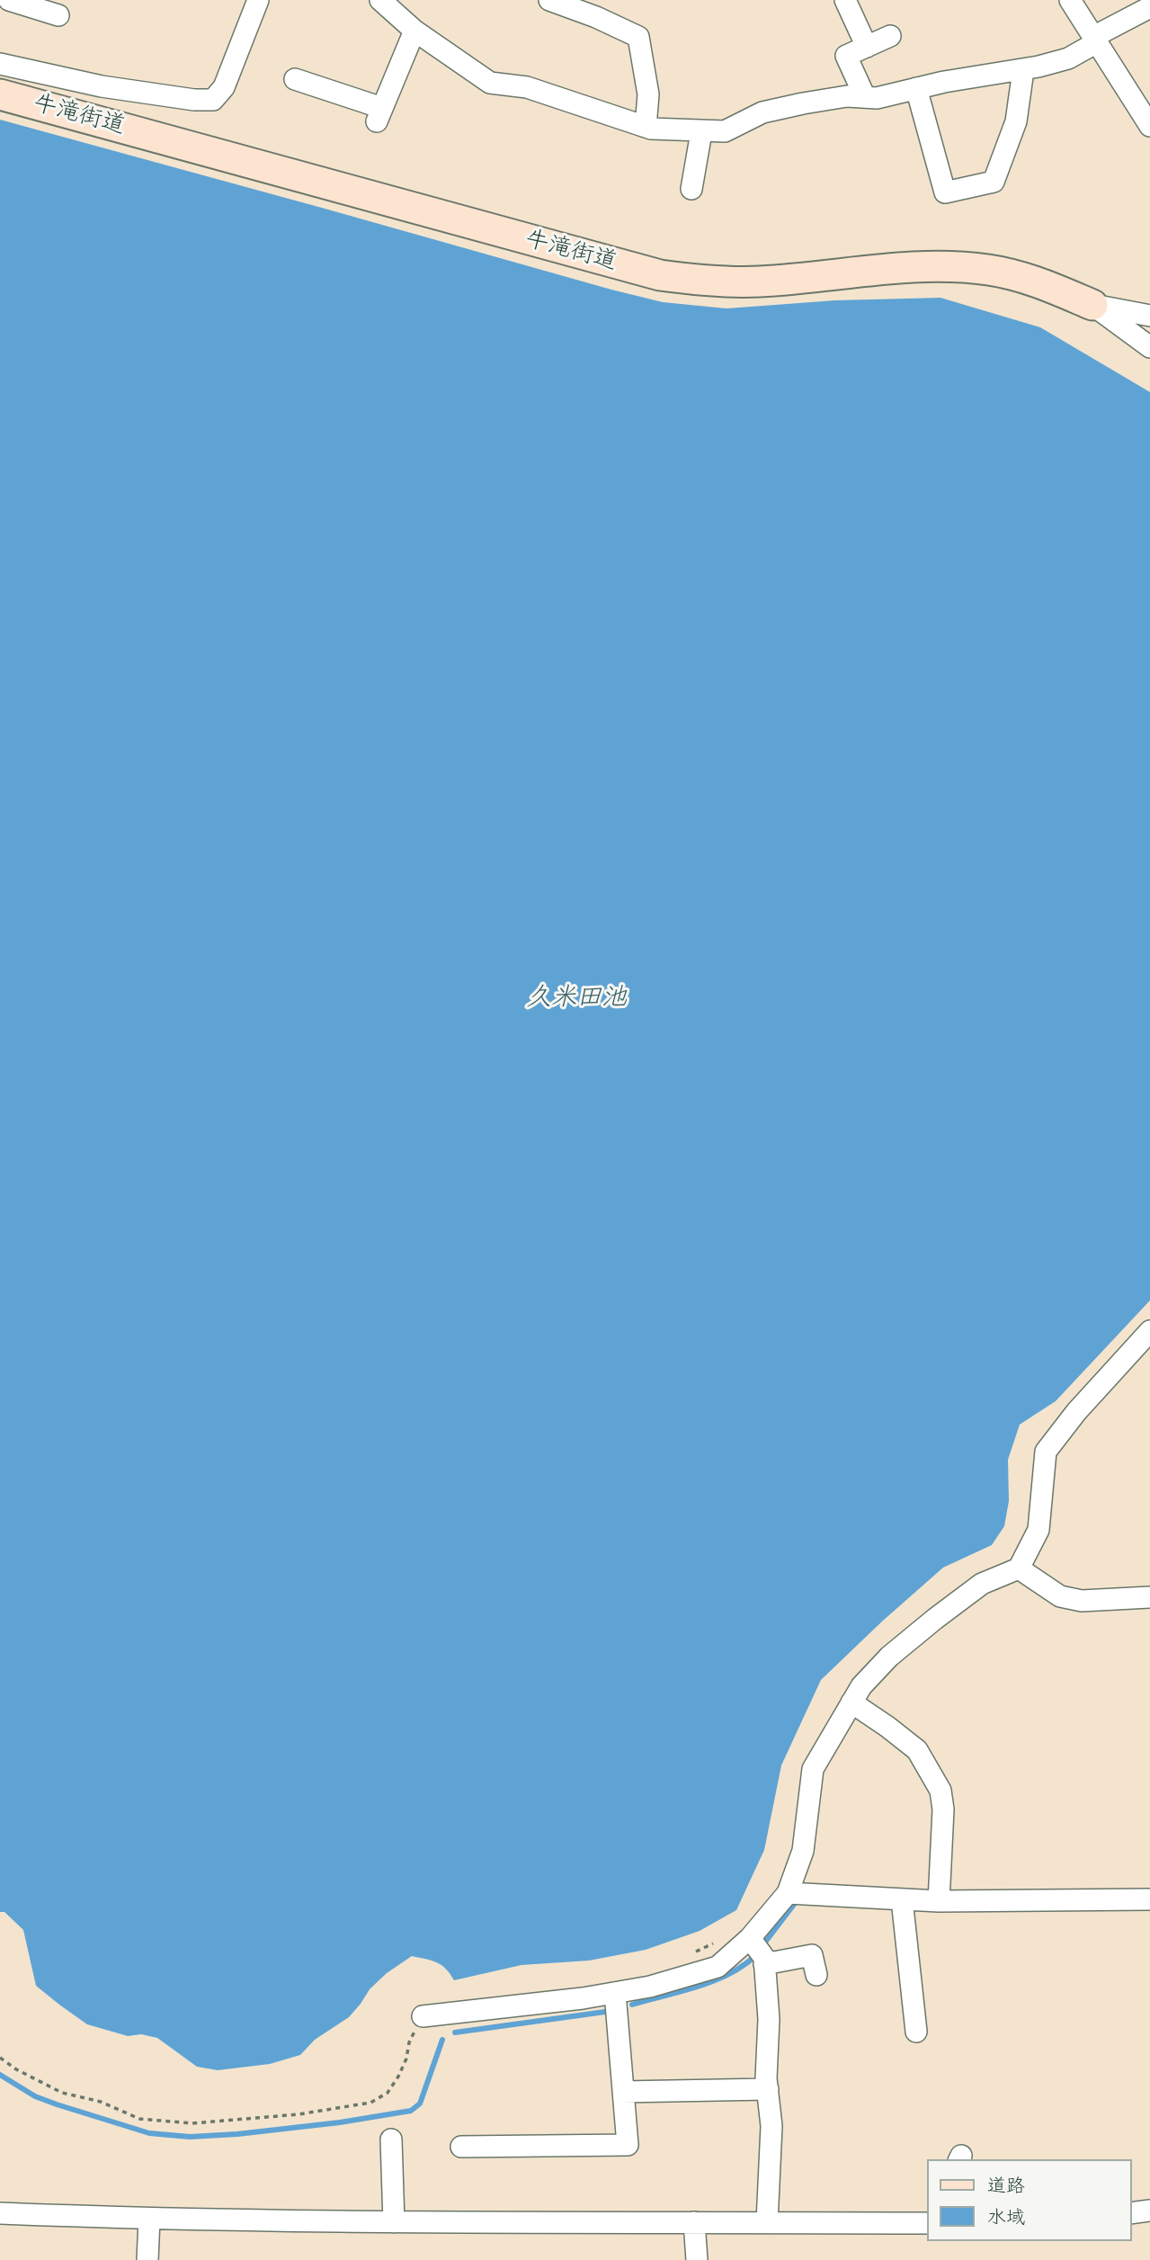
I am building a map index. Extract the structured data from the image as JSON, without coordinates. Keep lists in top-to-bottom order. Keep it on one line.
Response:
{"streets":{"street":["牛滝街道"]},"water":["久米田池"],"legend":["道路","水域"]}
